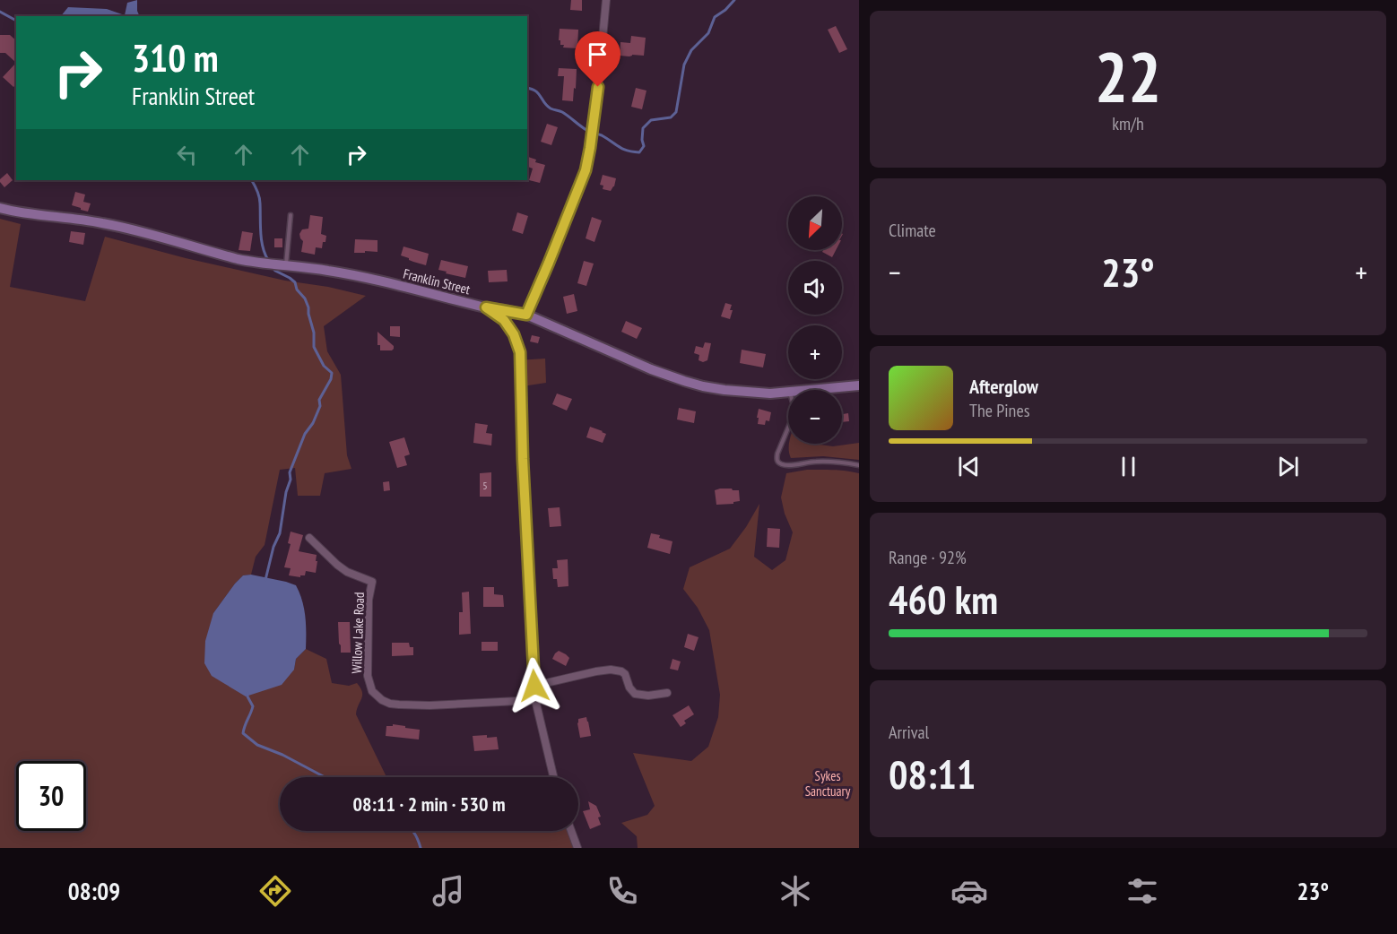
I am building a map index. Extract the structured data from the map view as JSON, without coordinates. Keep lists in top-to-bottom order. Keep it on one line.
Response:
{"streets":{"main road":["Franklin Street"],"street":["Willow Lake Road"]},"parks":["Sykes Sanctuary"],"house_numbers":["5"],"north":"bottom left","page":{"tile":[["22","km/h"],"Climate",["Range · 92%","460 km"],["Arrival","08:11"]],"turn":["310 m","Franklin Street"],"map_buttons":["+","−"],"heat":["−","23°","+"],"song":["Afterglow","The Pines"],"limit":"30","trip":"08:11 · 2 min · 530 m","tabs":["08:09","23°"]}}
